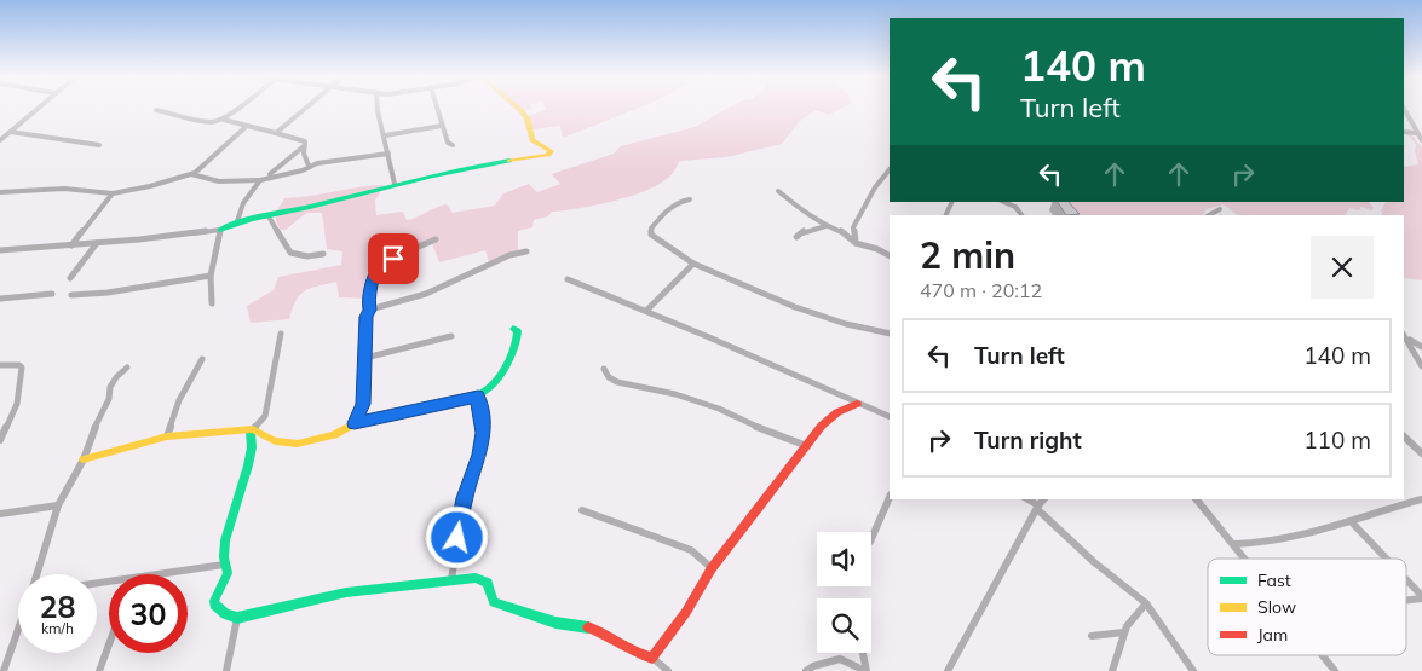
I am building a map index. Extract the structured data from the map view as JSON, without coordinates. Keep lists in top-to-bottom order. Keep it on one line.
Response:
{"legend":["Fast","Slow","Jam"],"page":{"turn":["140 m","Turn left"],"heading":["2 min","470 m · 20:12"],"list":[{"name":"Turn left","value":"140 m"},{"name":"Turn right","value":"110 m"}],"speed":"28 km/h","limit":"30"}}
